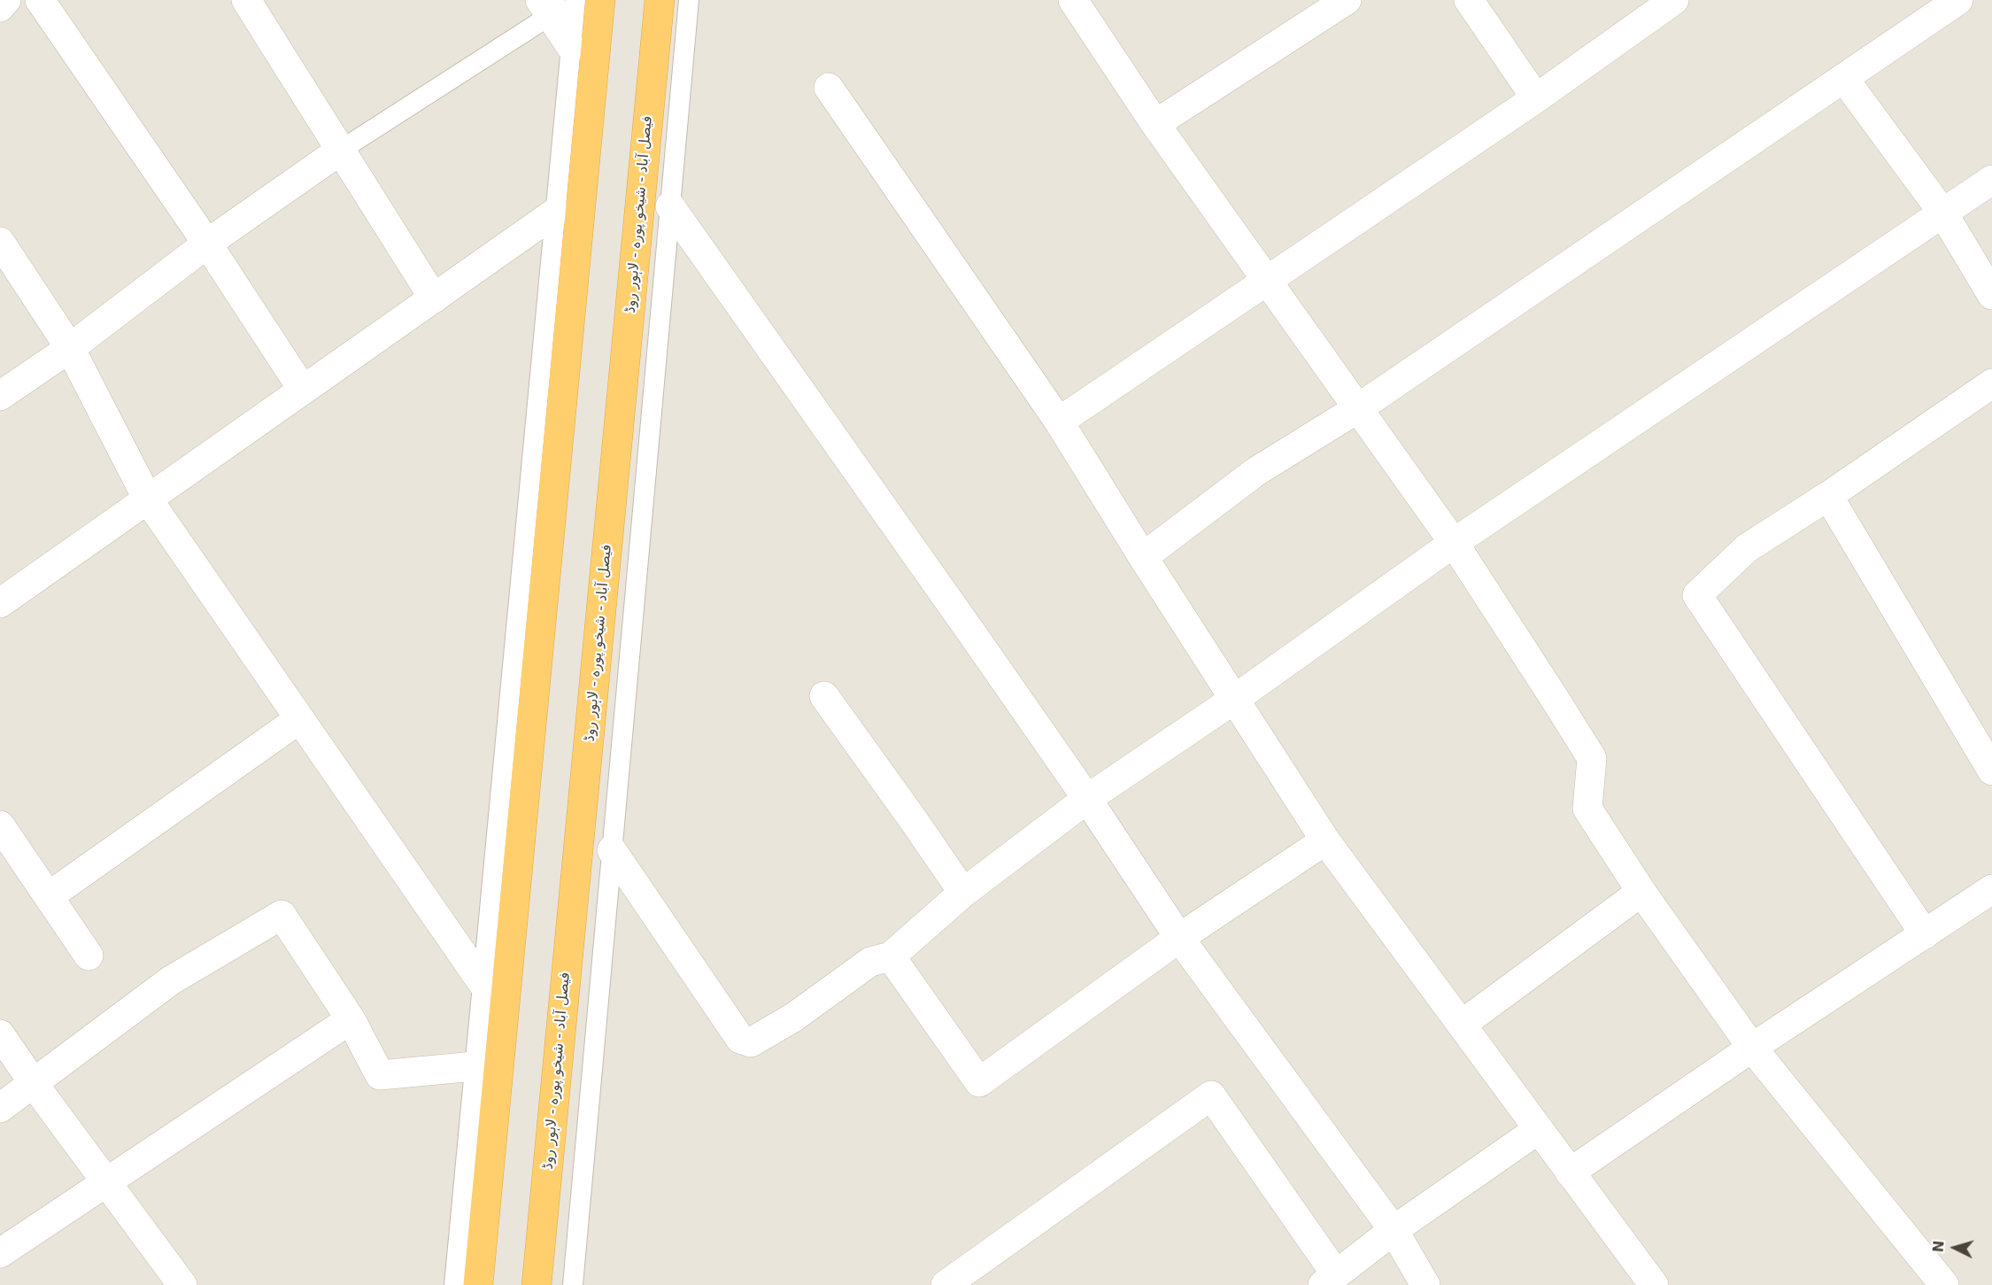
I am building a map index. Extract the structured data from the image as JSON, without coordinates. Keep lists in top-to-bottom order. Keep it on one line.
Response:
{"streets":{"highway":["فیصل آباد - شیخو پورہ - لاہور روڈ"]},"north":"left"}
